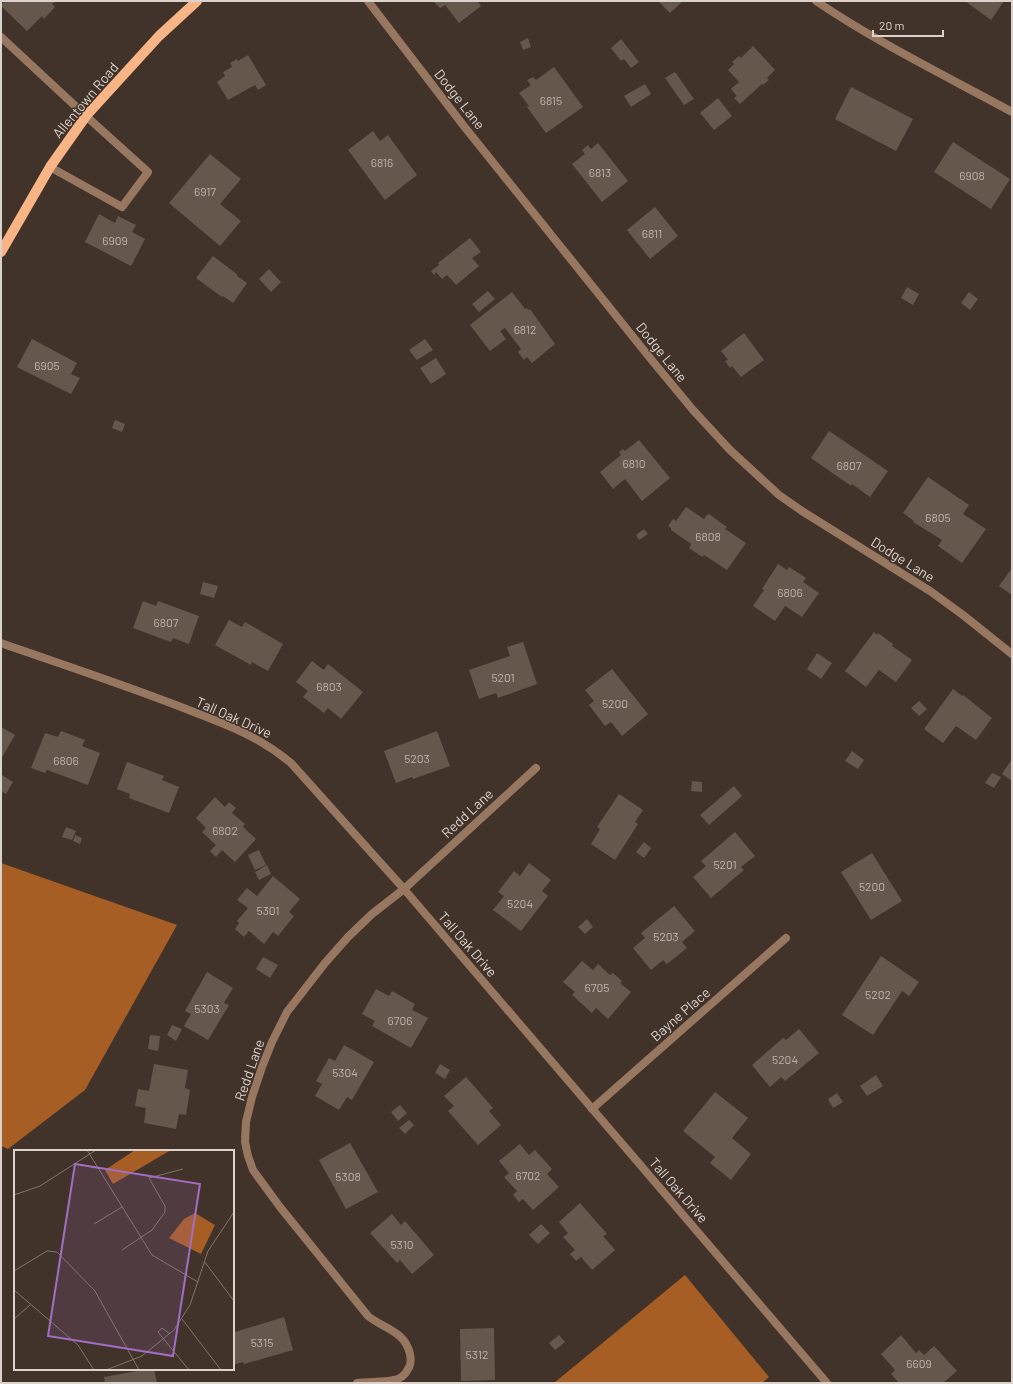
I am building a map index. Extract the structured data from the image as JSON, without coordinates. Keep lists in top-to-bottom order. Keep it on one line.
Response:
{"streets":{"main road":["Allentown Road"],"street":["Dodge Lane","Tall Oak Drive","Redd Lane","Bayne Place"]},"crossings":[["Tall Oak Drive","Redd Lane"],["Tall Oak Drive","Bayne Place"]],"house_numbers":["6815","6816","6813","6908","6917","6811","6909","6812","6905","6810","6807","6805","6808","6806","6807","5201","6803","5200","5203","6806","6802","5201","5200","5204","5301","5203","6705","5202","5303","6706","5204","5304","6702","5308","5310","5315","5312","6609"],"scale_bar":"20 m"}
